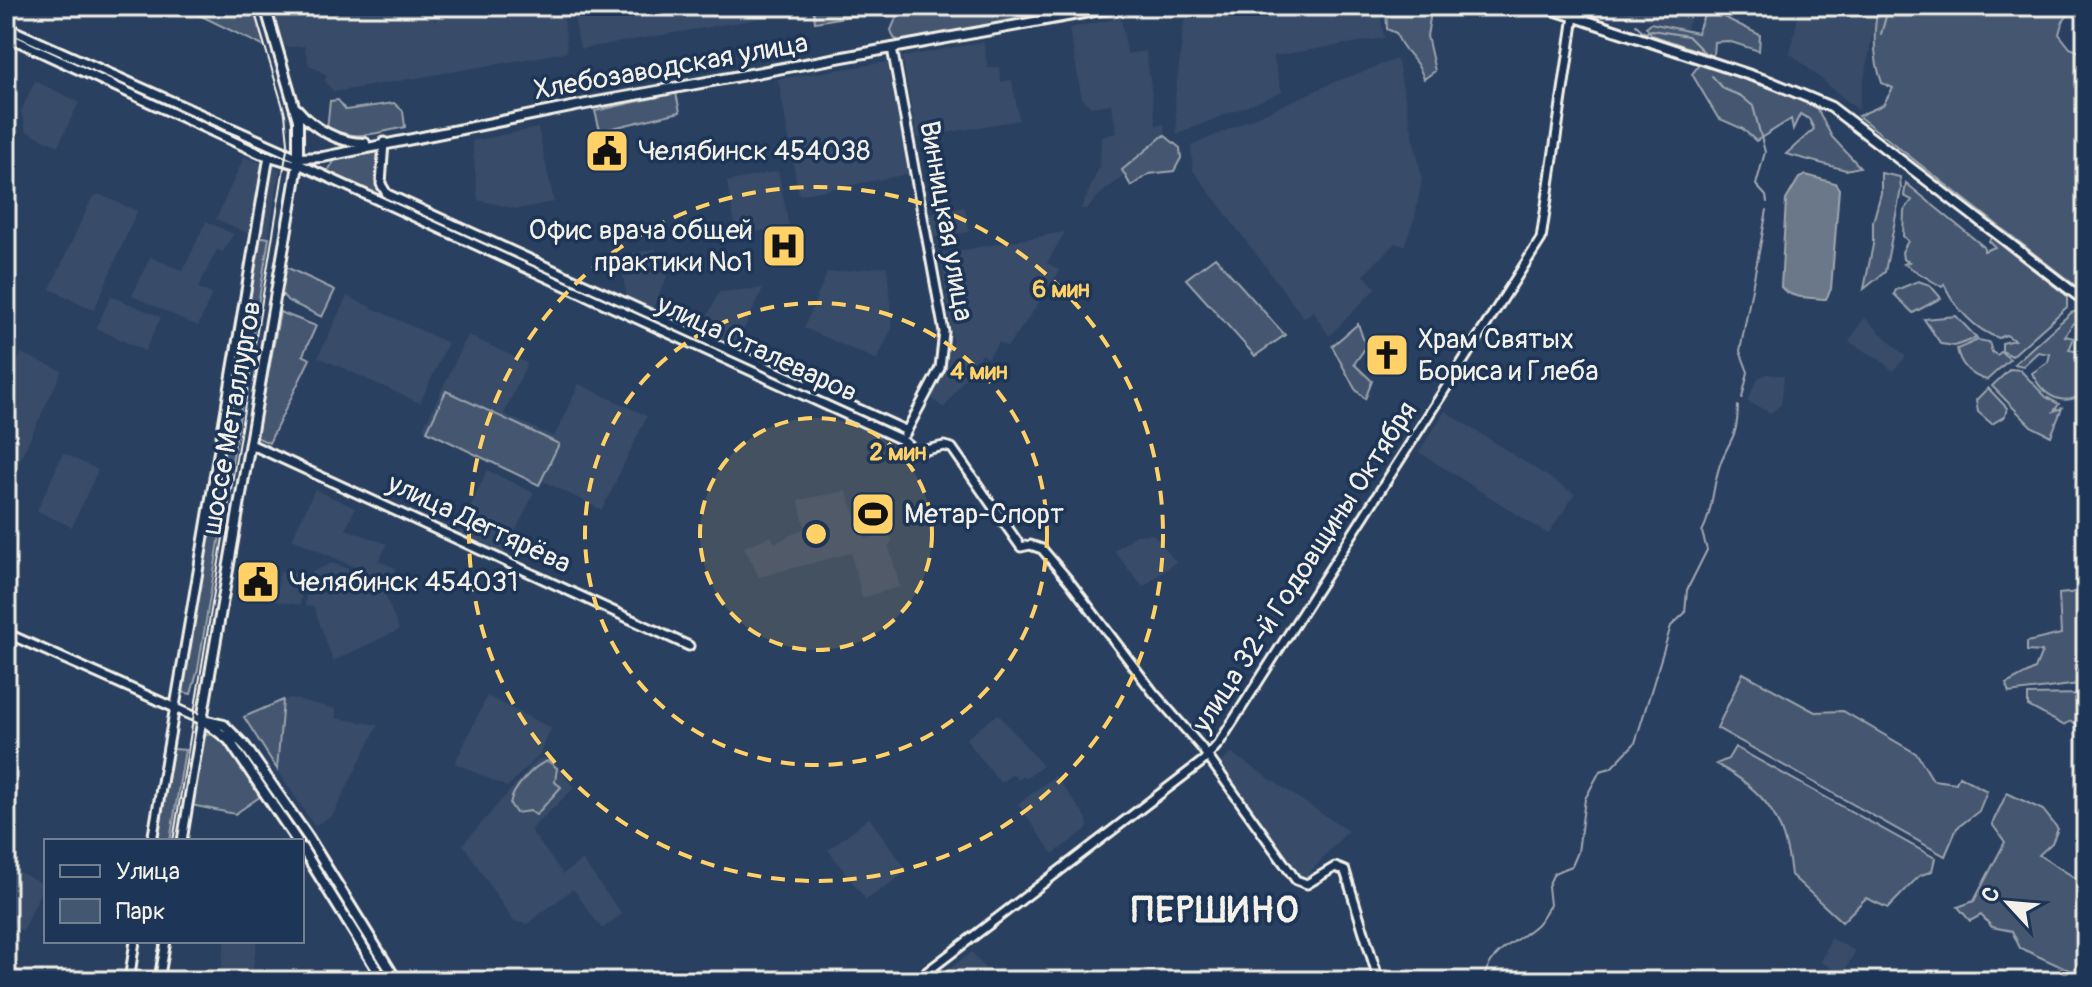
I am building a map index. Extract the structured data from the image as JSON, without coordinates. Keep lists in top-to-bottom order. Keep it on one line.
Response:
{"streets":{"main road":["Хлебозаводская улица","шоссе Металлургов"],"street":["Винницкая улица","улица Сталеваров","улица Дегтярёва","улица 32-й Годовщины Октября"]},"crossings":[["Хлебозаводская улица","Винницкая улица"],["Хлебозаводская улица","улица Сталеваров"],["Хлебозаводская улица","шоссе Металлургов"],["Винницкая улица","улица Сталеваров"],["улица Сталеваров","шоссе Металлургов"],["улица Сталеваров","улица 32-й Годовщины Октября"],["шоссе Металлургов","улица Дегтярёва"]],"districts":["ПЕРШИНО"],"places":{"public building":["Челябинск 454038","Челябинск 454031"],"hospital":["Офис врача общей практики №1"],"church":["Храм Святых Бориса и Глеба"],"sports":["Метар-Спорт"]},"legend":["Улица","Парк"],"north":"top left","rings":["6 мин","4 мин","2 мин"]}
